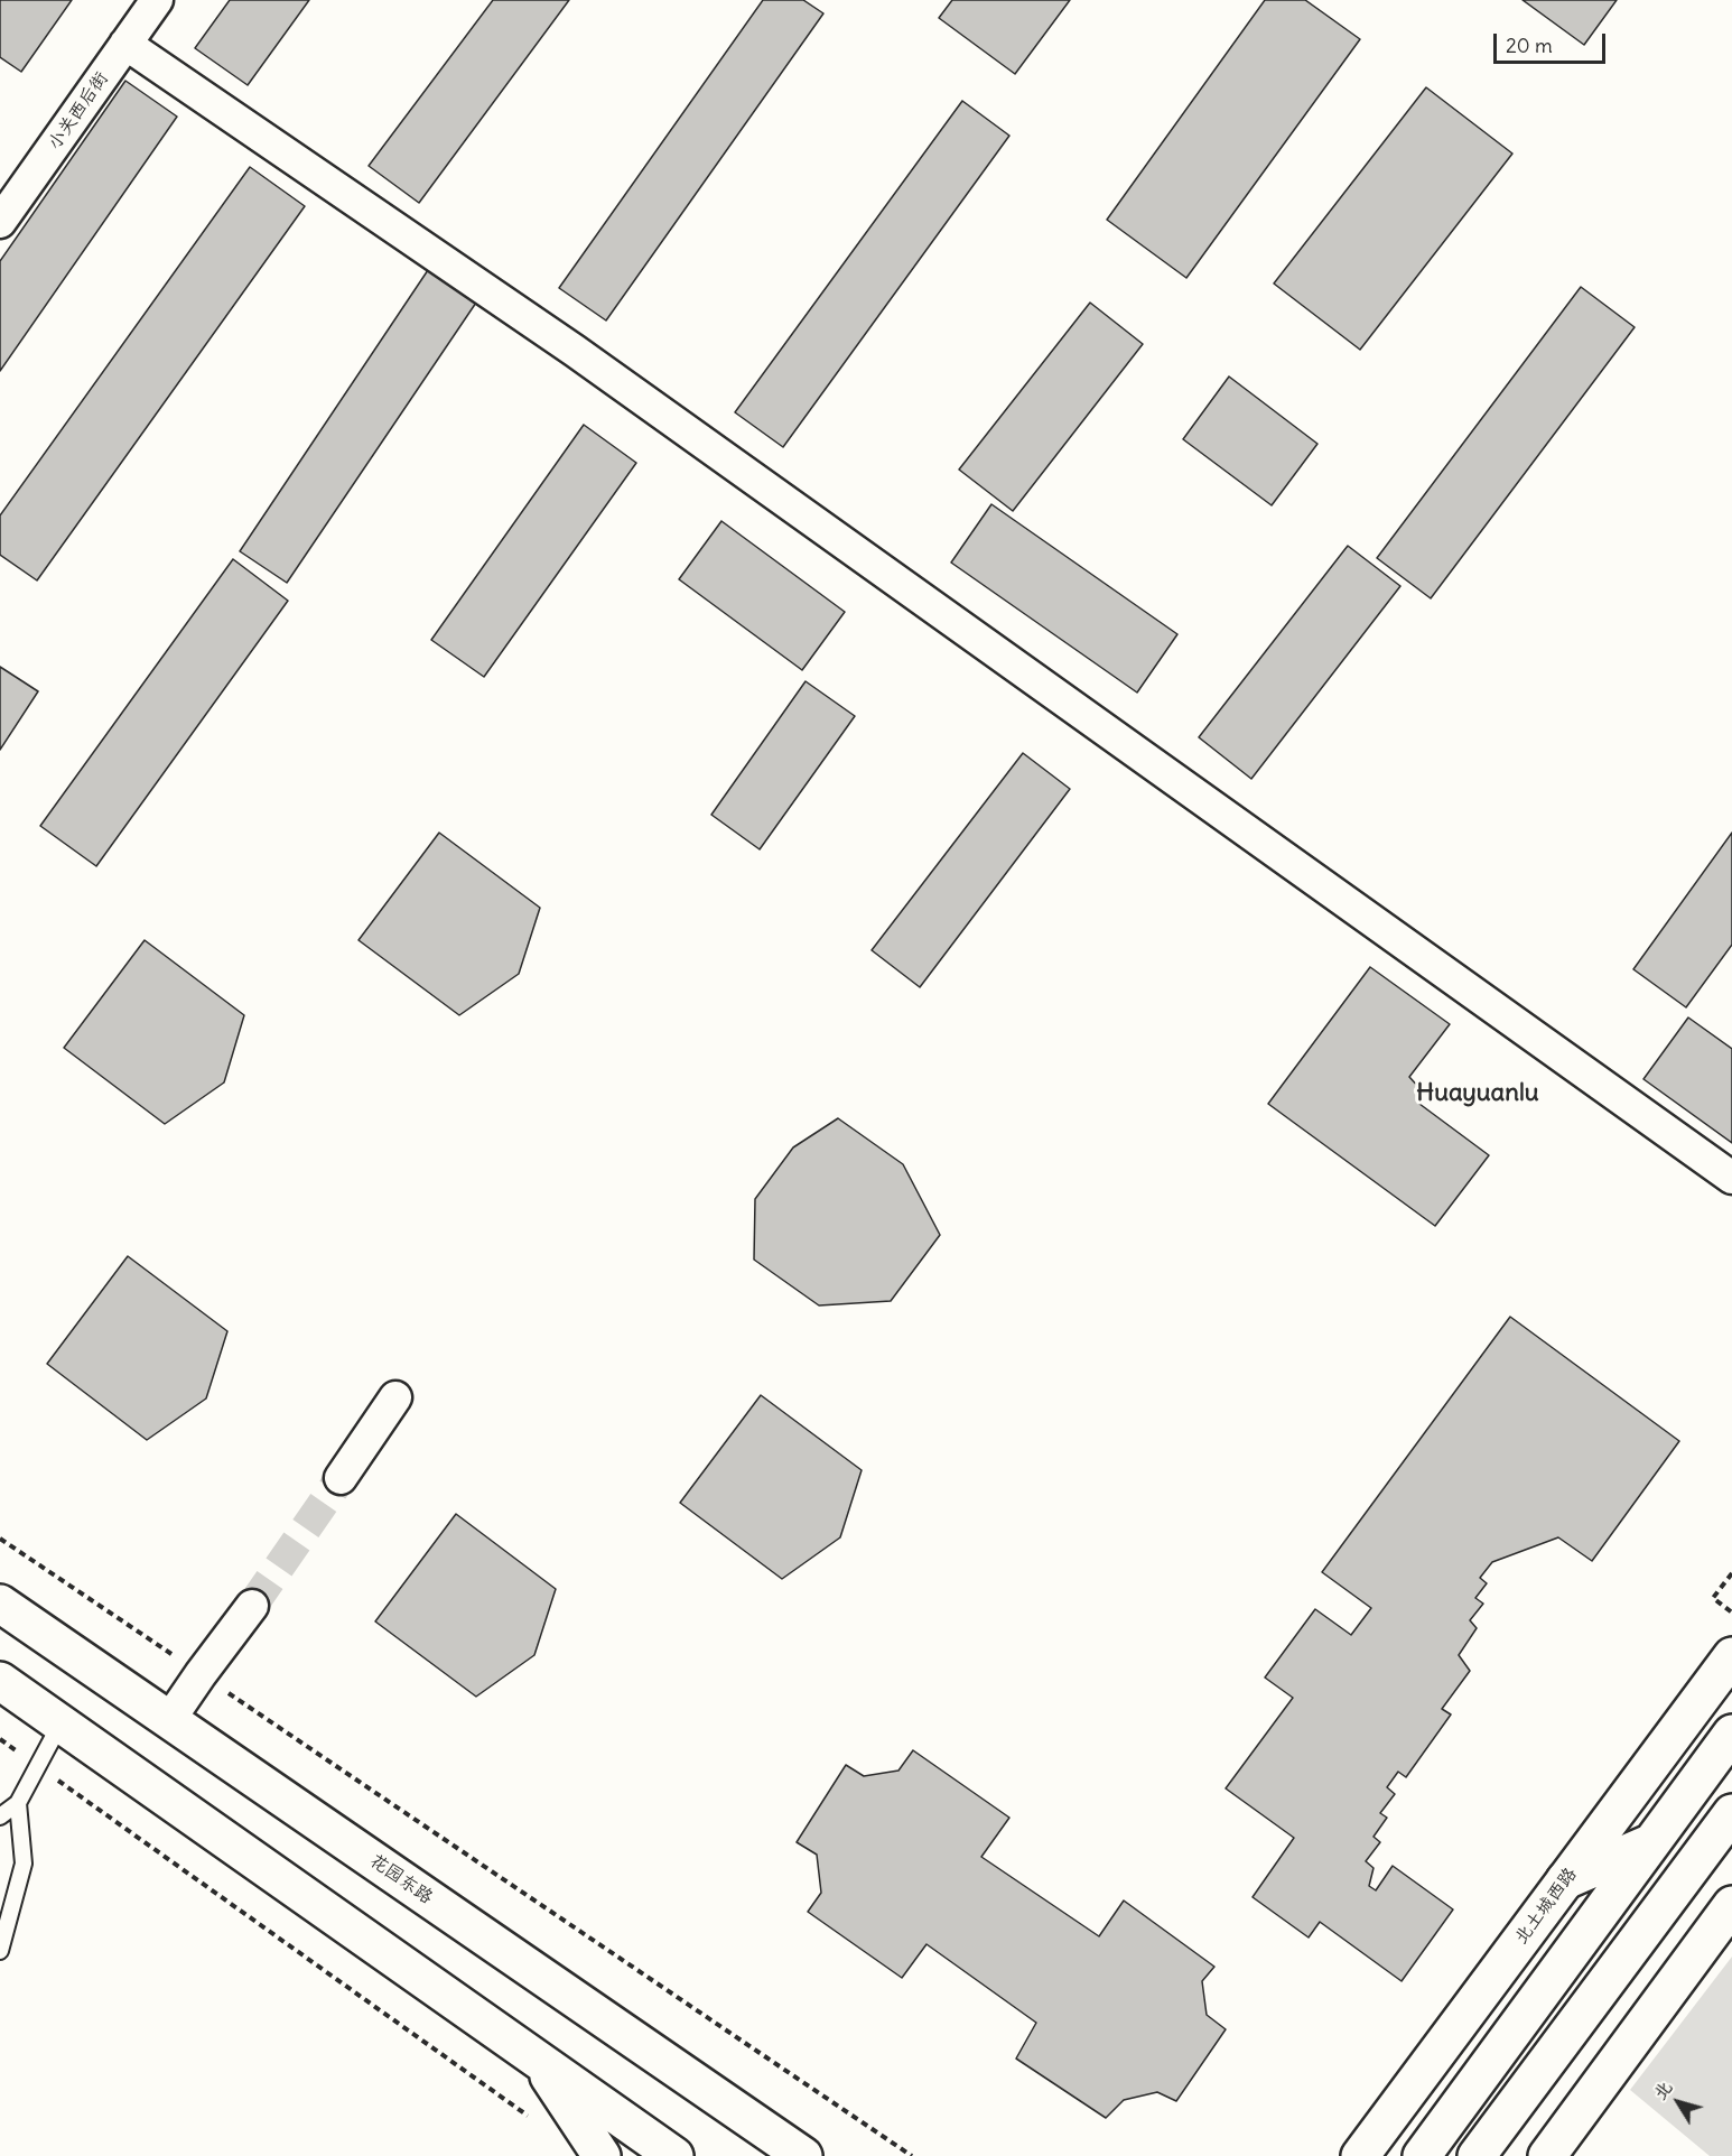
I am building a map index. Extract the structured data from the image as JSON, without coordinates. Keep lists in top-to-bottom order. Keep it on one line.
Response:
{"streets":{"main road":["花园东路","北土城西路"],"street":["小关西后街"]},"districts":["Huayuanlu"],"scale_bar":"20 m","north":"top left"}
